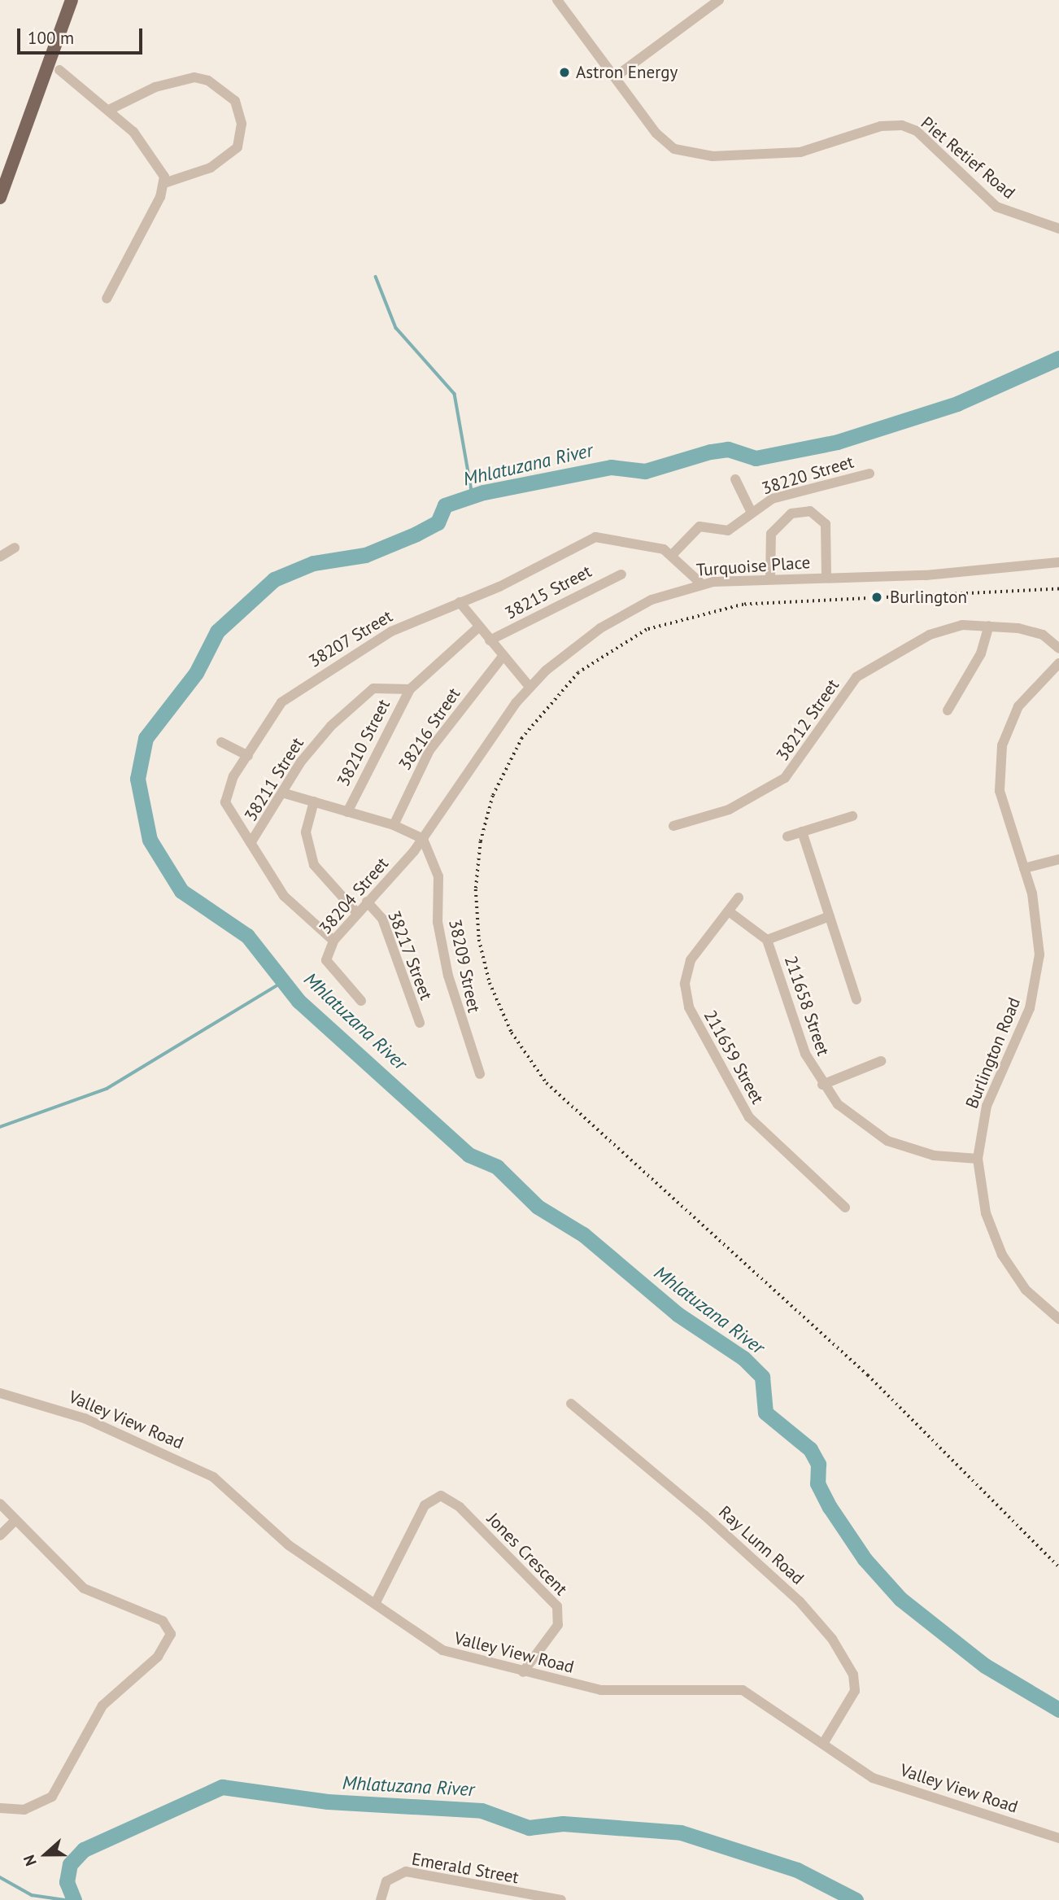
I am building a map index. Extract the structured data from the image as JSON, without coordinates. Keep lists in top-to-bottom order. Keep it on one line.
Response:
{"streets":{"street":["Piet Retief Road","38220 Street","Turquoise Place","38215 Street","38207 Street","38212 Street","38216 Street","38210 Street","38211 Street","38204 Street","38217 Street","38209 Street","211658 Street","Burlington Road","211659 Street","Valley View Road","Ray Lunn Road","Jones Crescent","Emerald Street"]},"crossings":[["38220 Street","38207 Street"],["Turquoise Place","38204 Street"],["Turquoise Place","38209 Street"],["38207 Street","38211 Street"],["38207 Street","38204 Street"],["38210 Street","38211 Street"],["38204 Street","38217 Street"],["38204 Street","38209 Street"],["211658 Street","Burlington Road"],["211658 Street","211659 Street"],["Valley View Road","Ray Lunn Road"],["Valley View Road","Jones Crescent"]],"water":["Mhlatuzana River"],"places":["Astron Energy","Burlington"],"scale_bar":"100 m","north":"left"}
